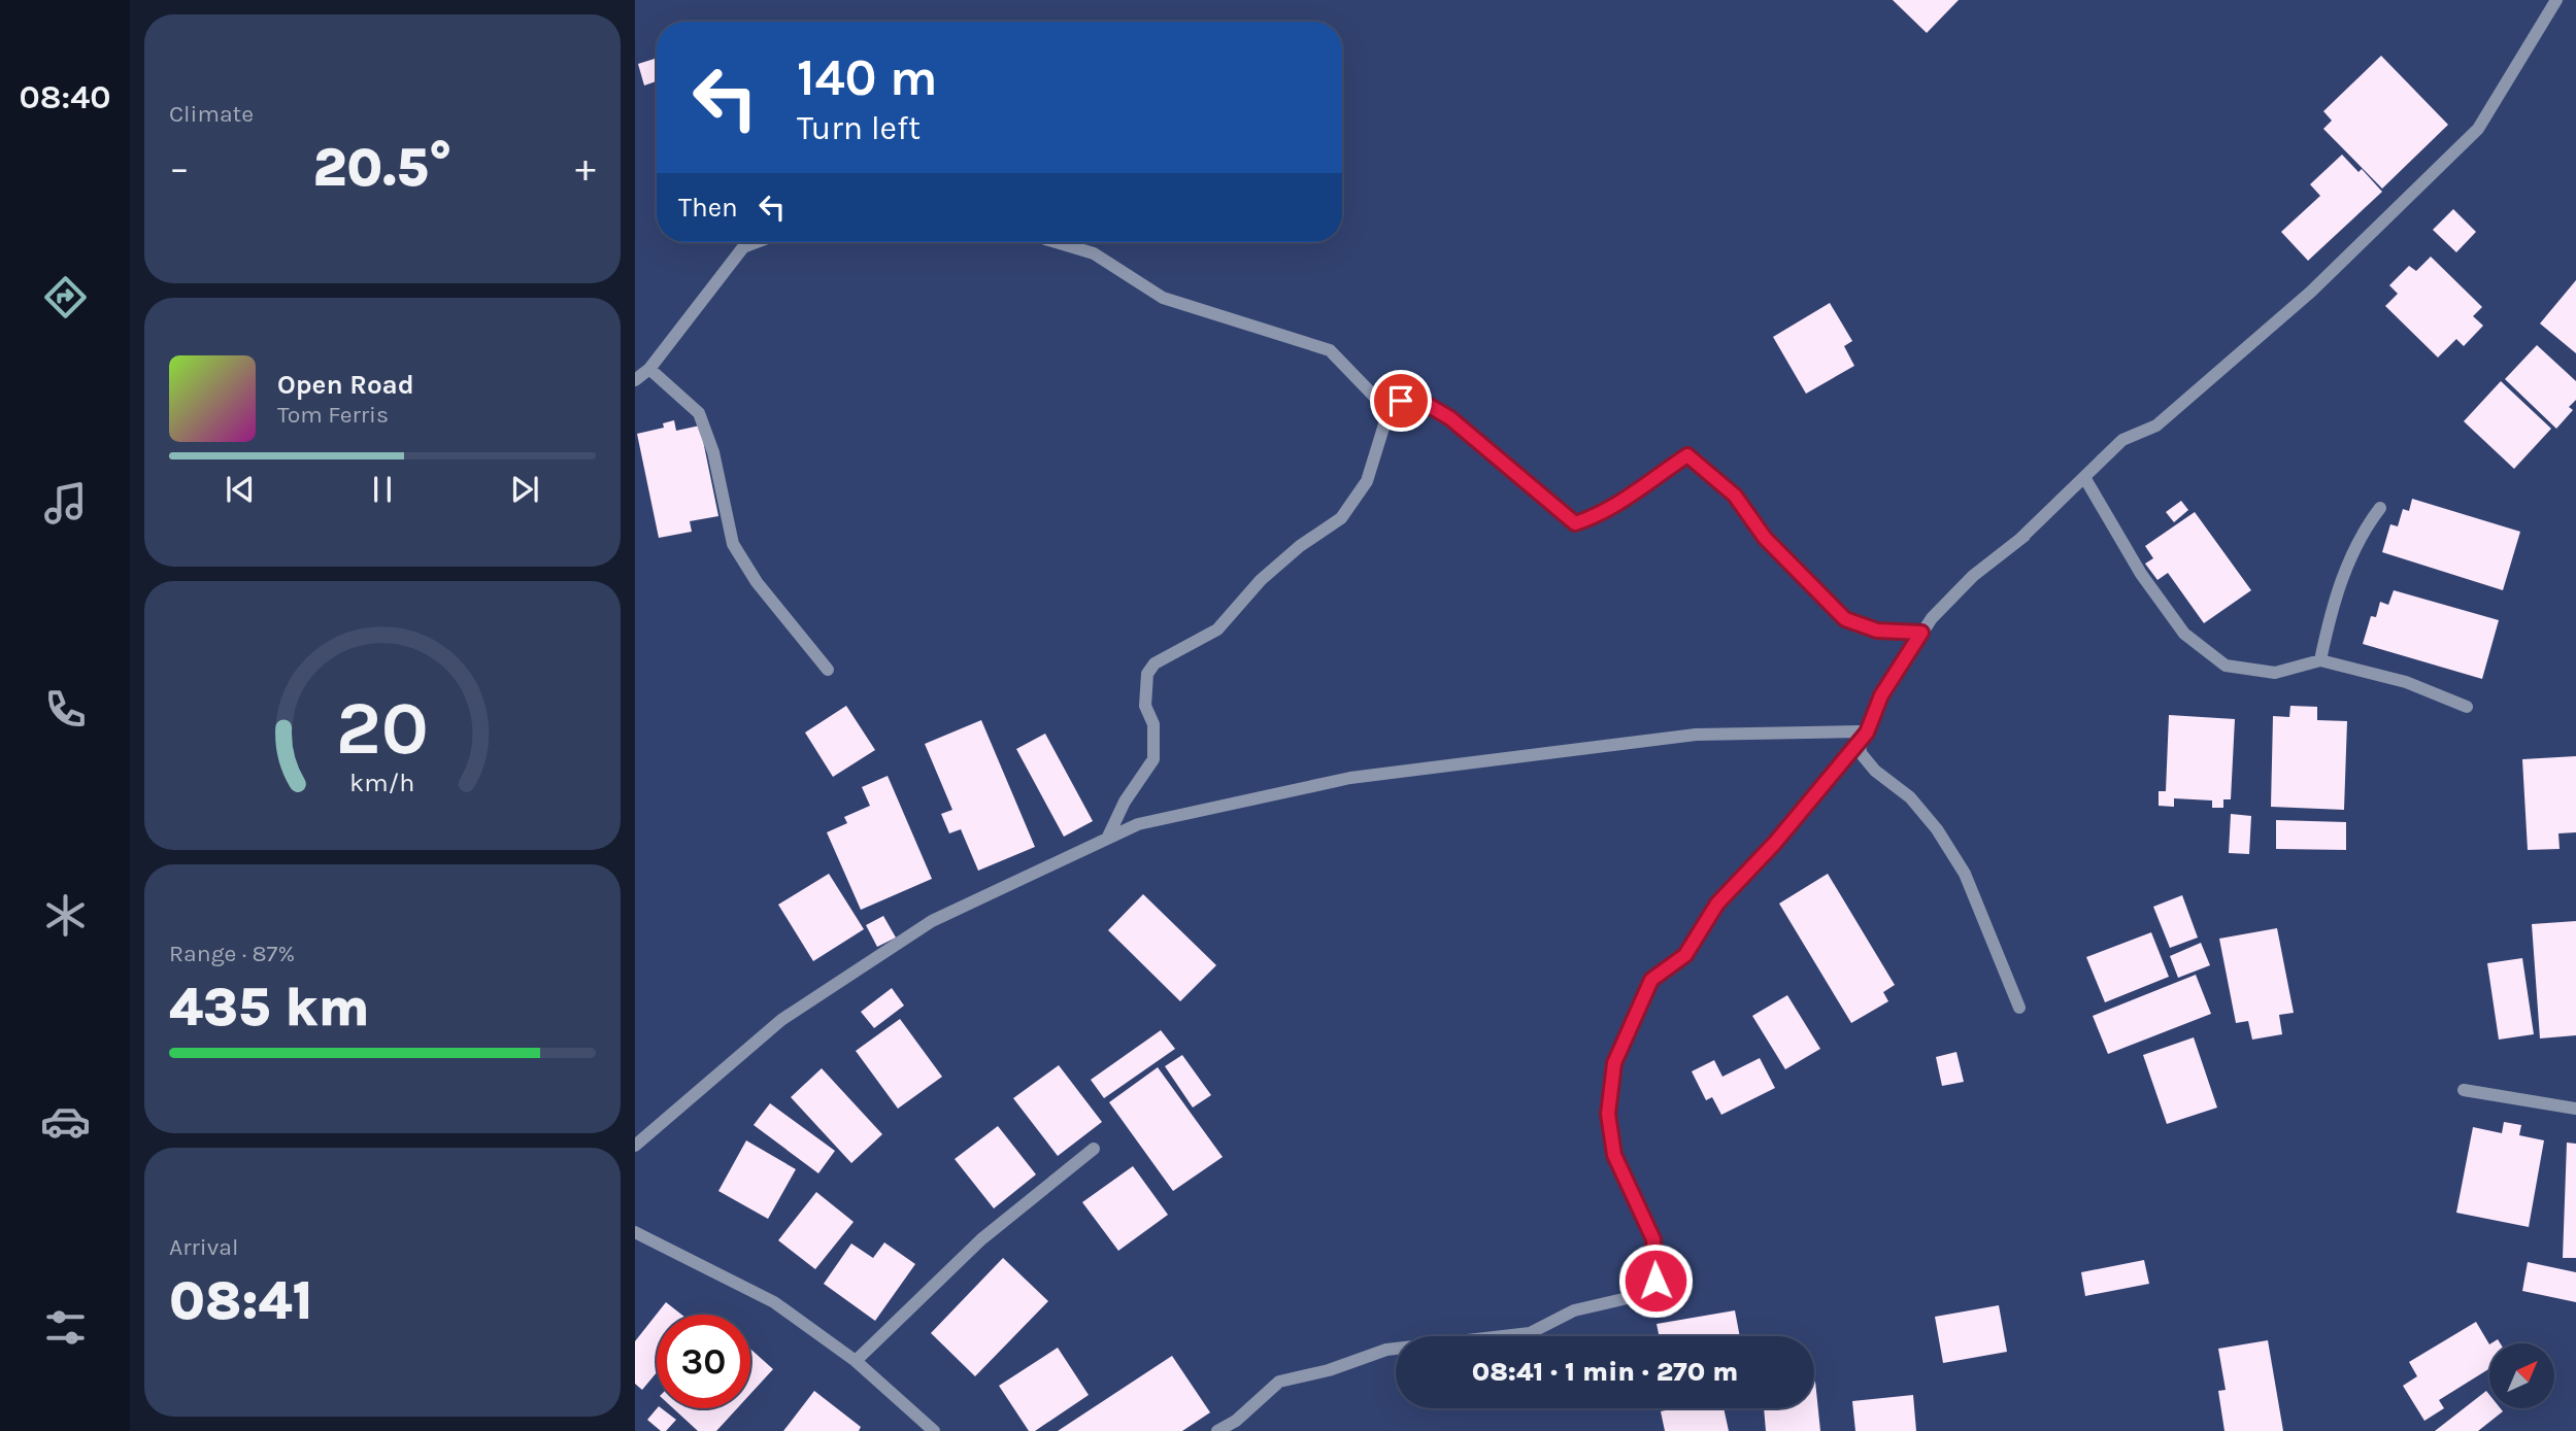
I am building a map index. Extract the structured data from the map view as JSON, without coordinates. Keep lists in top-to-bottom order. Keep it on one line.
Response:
{"north":"top right","page":{"tabs":"08:40","tile":["Climate",["Range · 87%","435 km"],["Arrival","08:41"]],"turn":["140 m","Turn left"],"heat":["−","20.5°","+"],"then":"Then","song":["Open Road","Tom Ferris"],"limit":"30","trip":"08:41 · 1 min · 270 m","gauge":["20","km/h"]}}
